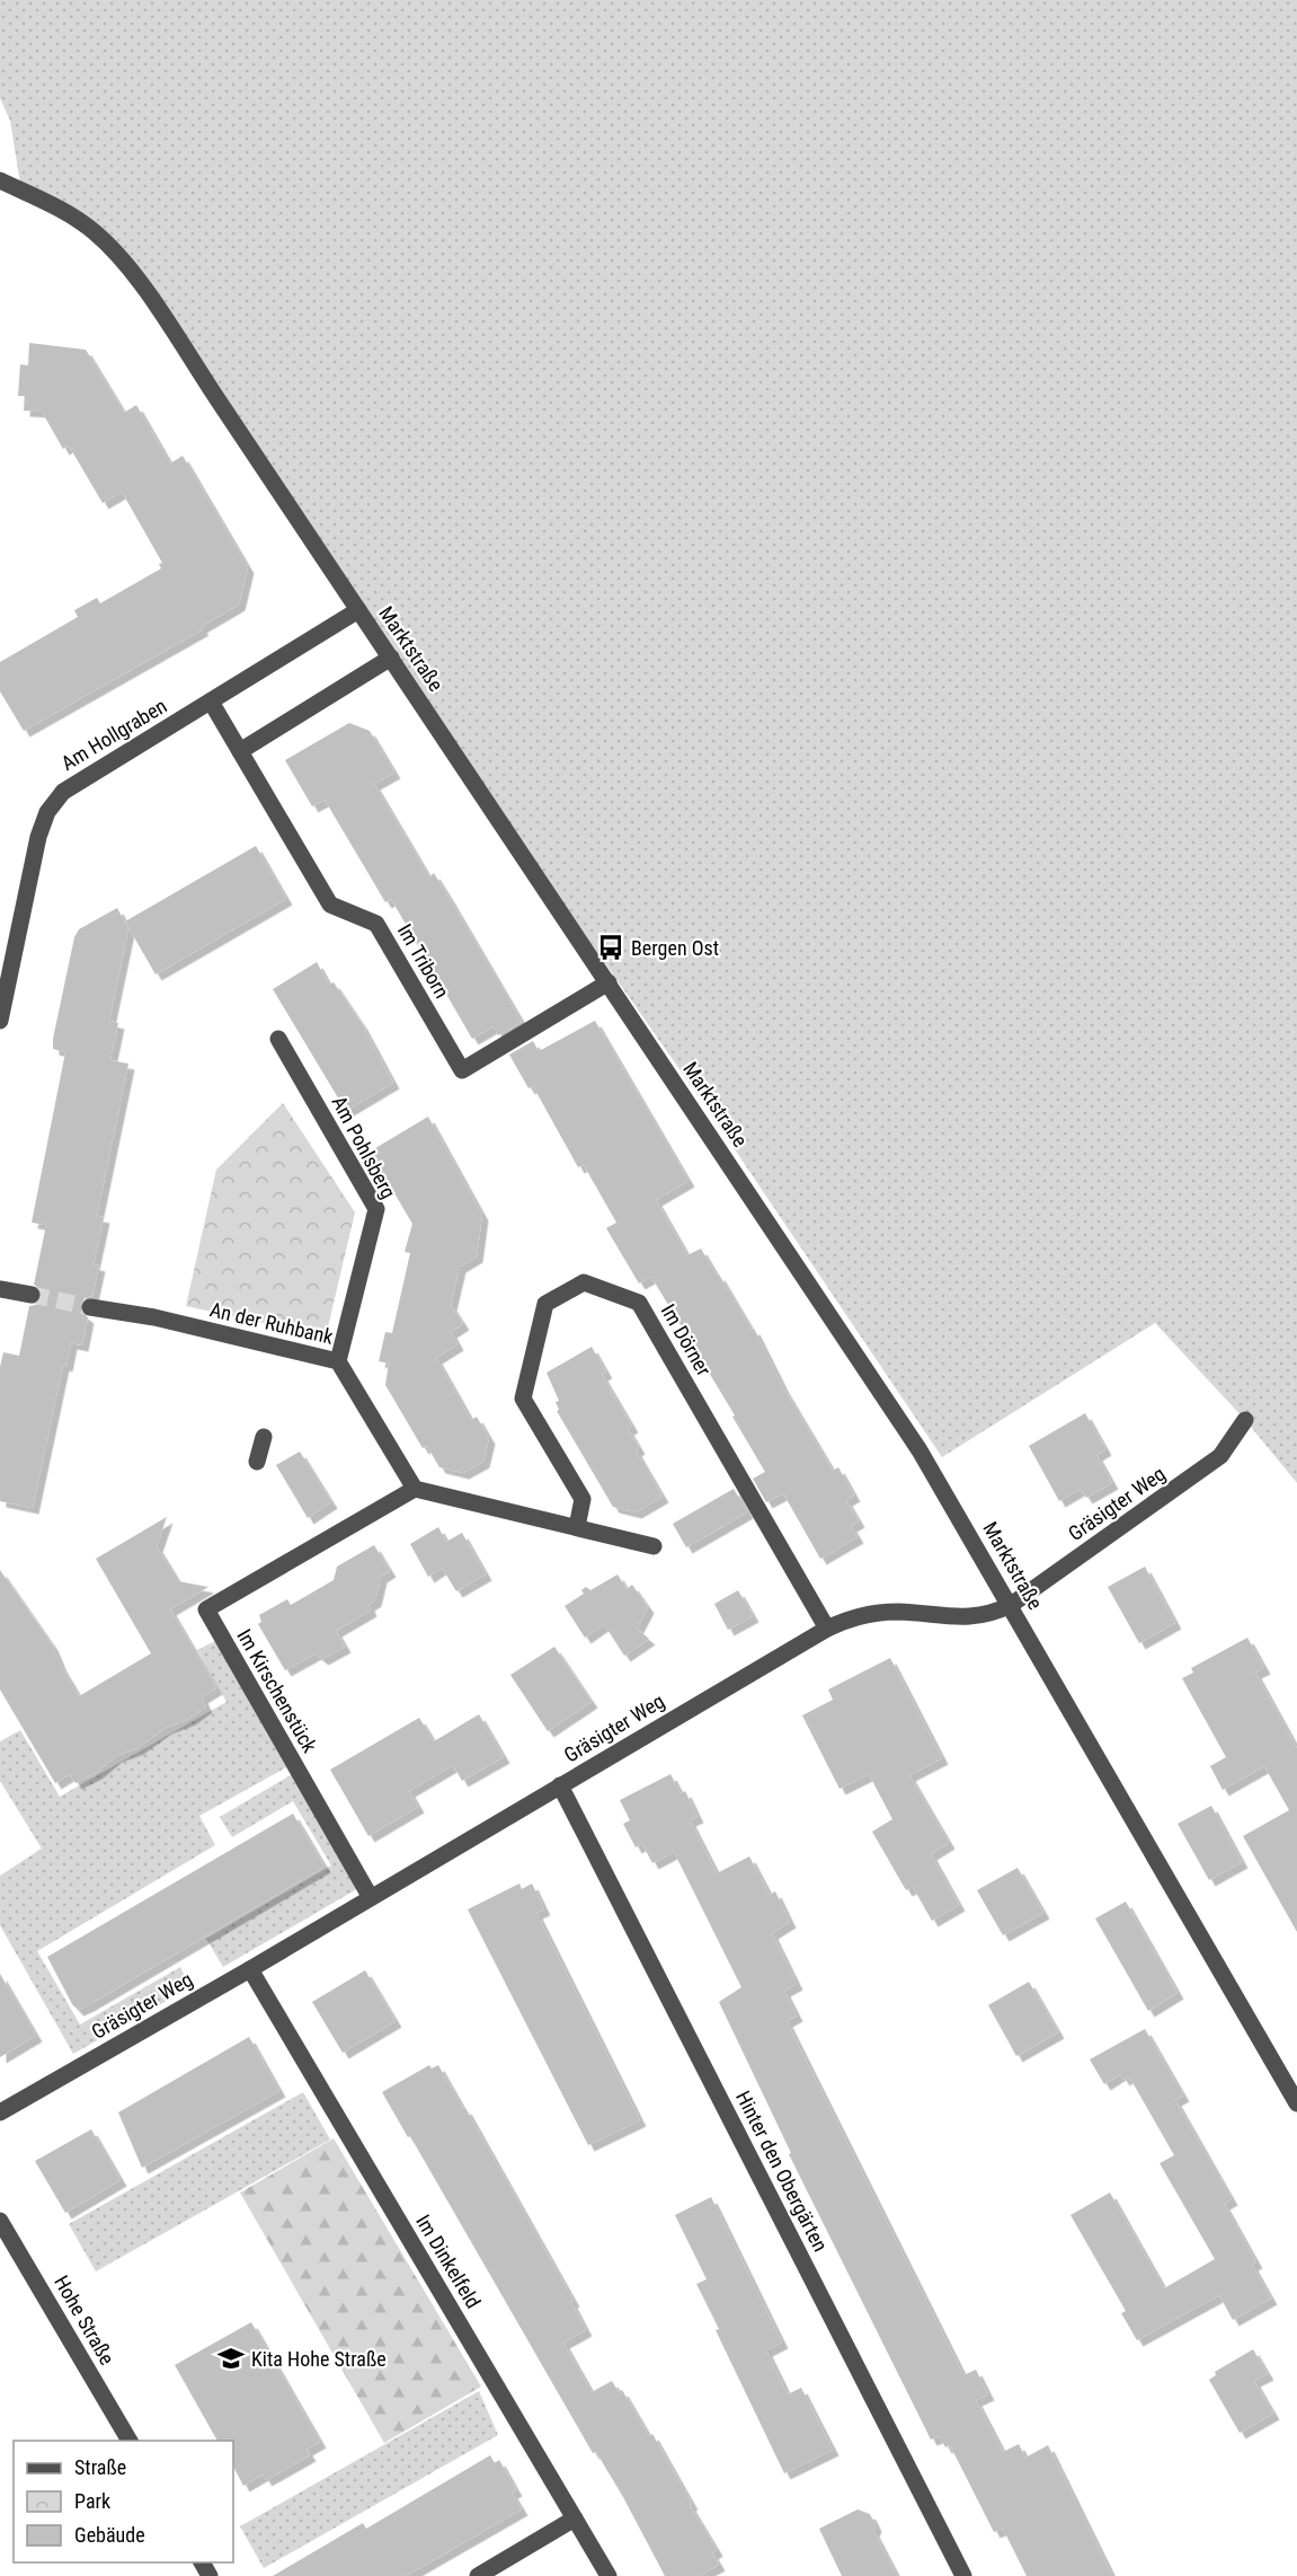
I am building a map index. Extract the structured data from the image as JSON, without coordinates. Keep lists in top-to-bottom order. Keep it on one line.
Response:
{"streets":{"street":["Marktstraße","Am Hollgraben","Im Triborn","Am Pohlsberg","An der Ruhbank","Im Dörner","Gräsigter Weg","Im Kirschenstück","Hinter den Obergärten","Im Dinkelfeld","Hohe Straße"]},"crossings":[["Marktstraße","Am Hollgraben"],["Marktstraße","Im Triborn"],["Marktstraße","Gräsigter Weg"],["Am Hollgraben","Im Triborn"],["Am Pohlsberg","An der Ruhbank"],["An der Ruhbank","Im Kirschenstück"],["Im Dörner","Gräsigter Weg"],["Gräsigter Weg","Im Kirschenstück"],["Gräsigter Weg","Hinter den Obergärten"],["Gräsigter Weg","Im Dinkelfeld"]],"places":{"bus stop":["Bergen Ost"],"school or university":["Kita Hohe Straße"]},"legend":["Straße","Park","Gebäude"]}
